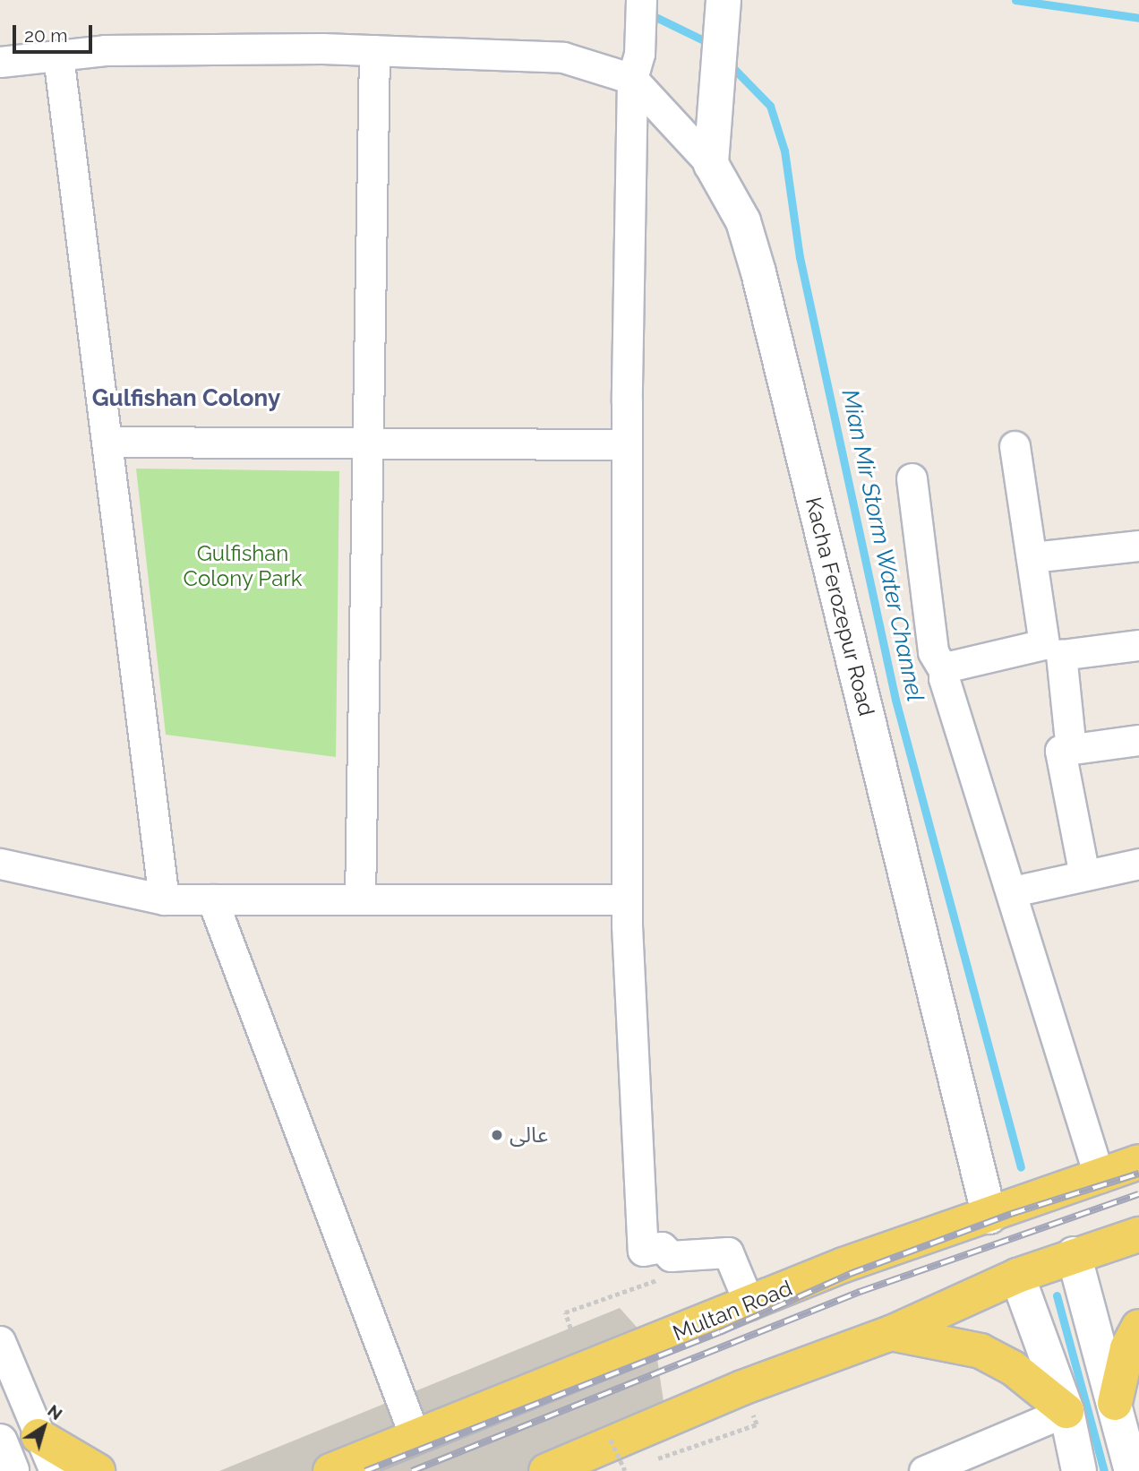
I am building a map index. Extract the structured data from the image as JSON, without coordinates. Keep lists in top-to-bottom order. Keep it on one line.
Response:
{"streets":{"main road":["Kacha Ferozepur Road","Multan Road"]},"crossings":[["Kacha Ferozepur Road","Multan Road"]],"districts":["Gulfishan Colony"],"water":["Mian Mir Storm Water Channel"],"parks":["Gulfishan Colony Park"],"places":["عالی"],"scale_bar":"20 m","north":"top right"}
